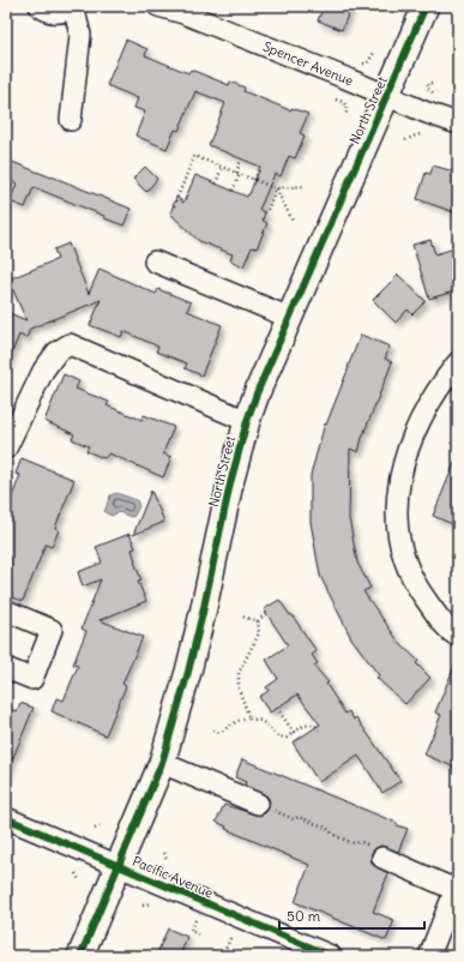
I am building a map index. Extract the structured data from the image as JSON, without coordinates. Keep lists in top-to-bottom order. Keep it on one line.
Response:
{"streets":{"main road":["North Street"],"street":["Spencer Avenue","Pacific Avenue"]},"crossings":[["Spencer Avenue","North Street"],["North Street","Pacific Avenue"]],"scale_bar":"50 m"}
